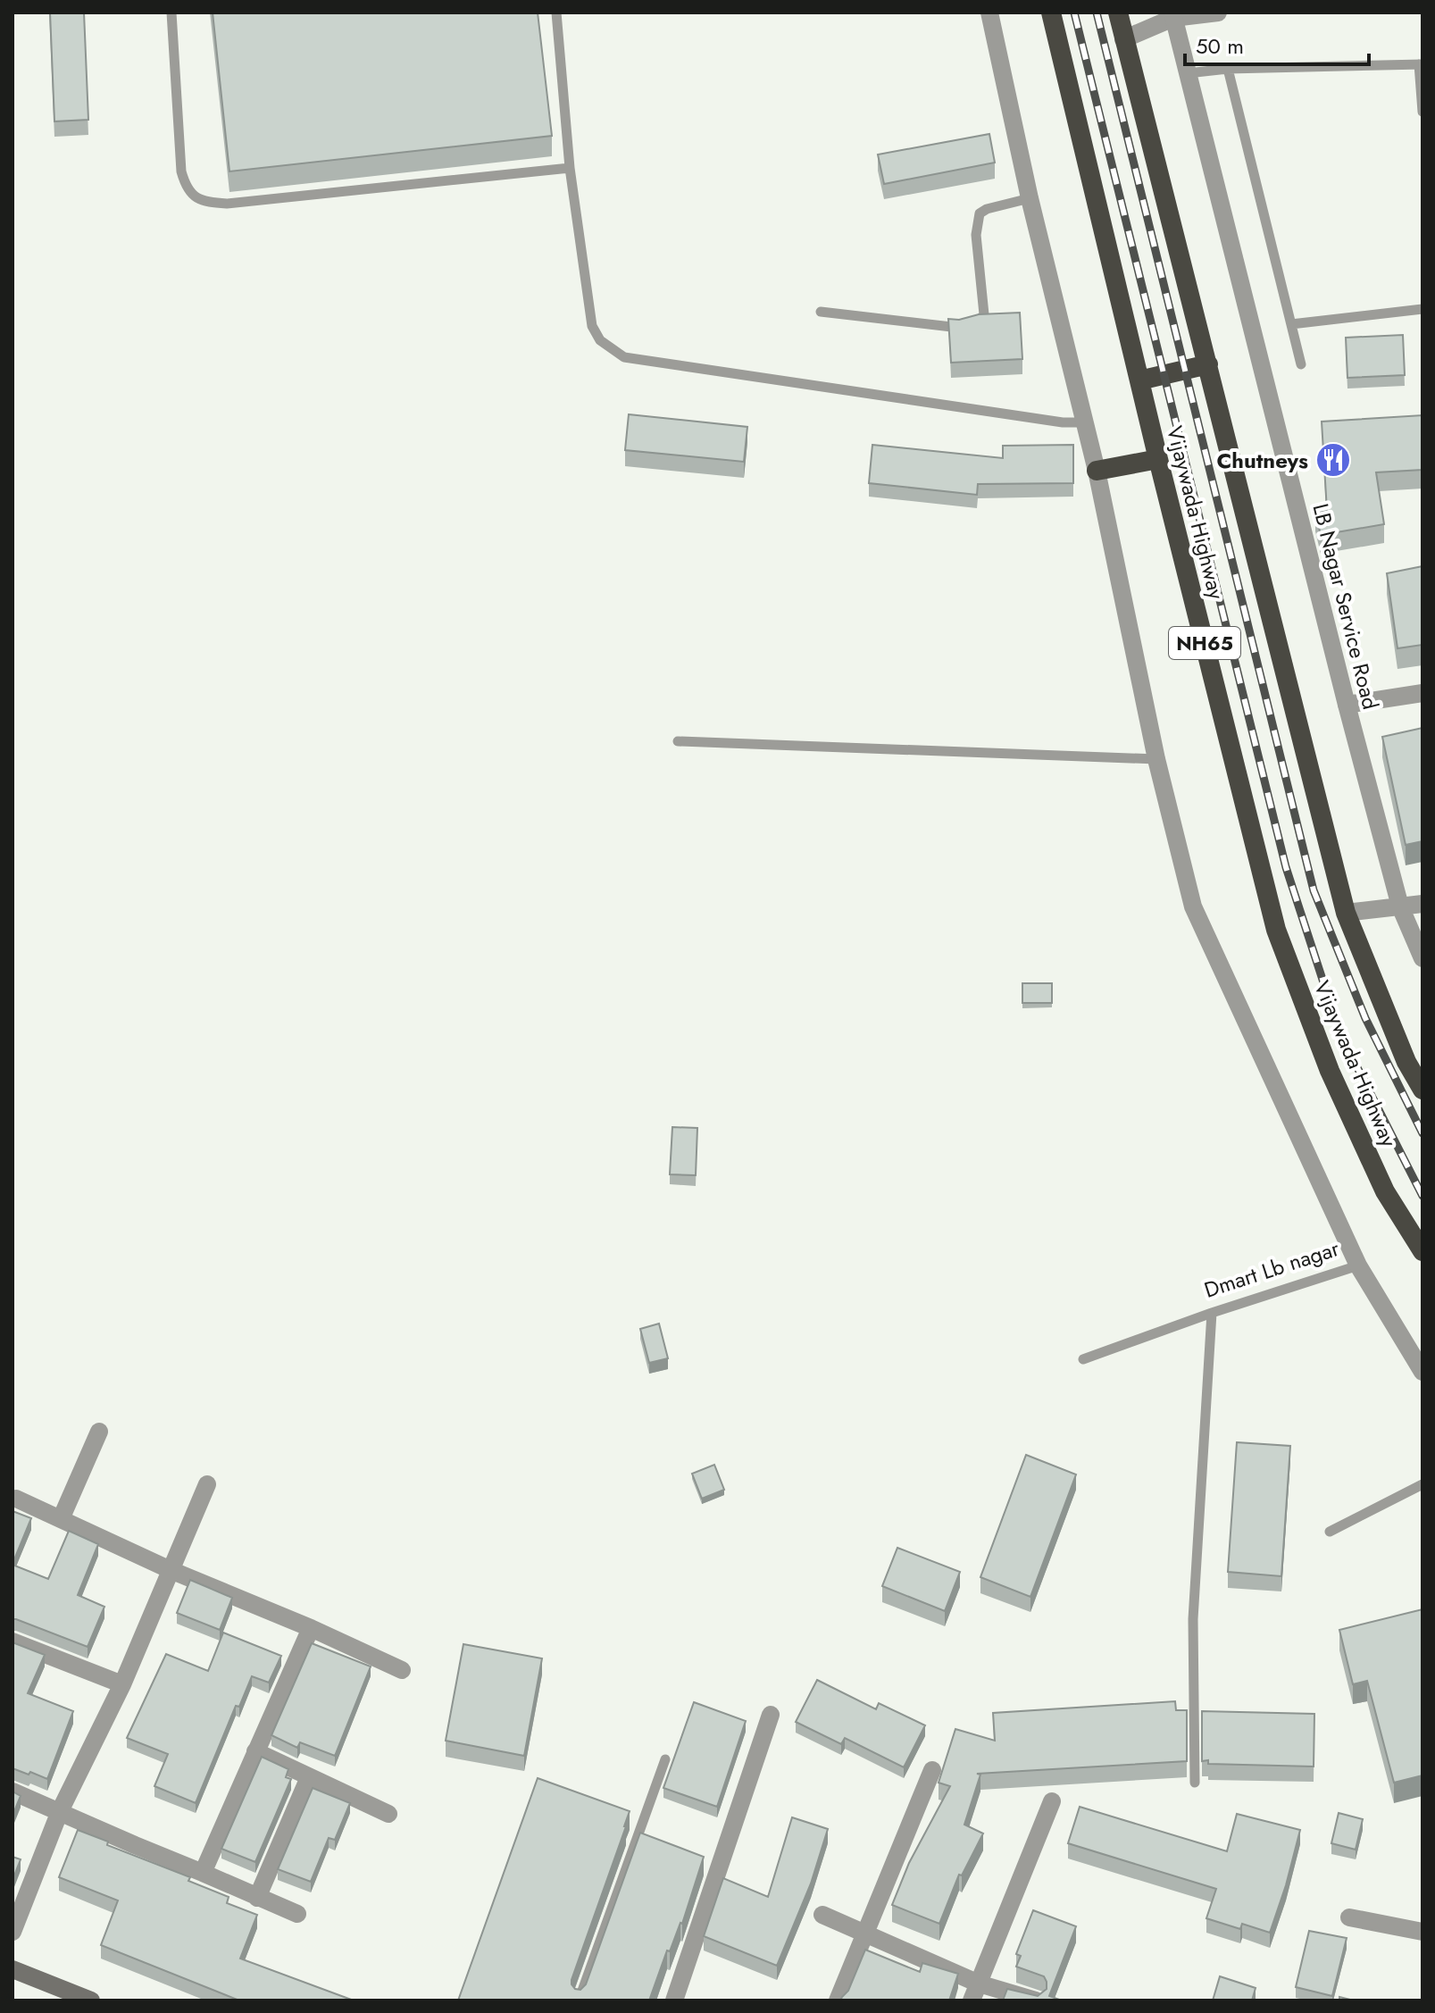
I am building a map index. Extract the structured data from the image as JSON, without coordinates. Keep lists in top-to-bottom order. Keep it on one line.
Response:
{"streets":{"highway":["Vijaywada Highway","NH65"],"street":["LB Nagar Service Road","Dmart Lb nagar"]},"places":{"restaurant":["Chutneys"]},"scale_bar":"50 m"}
